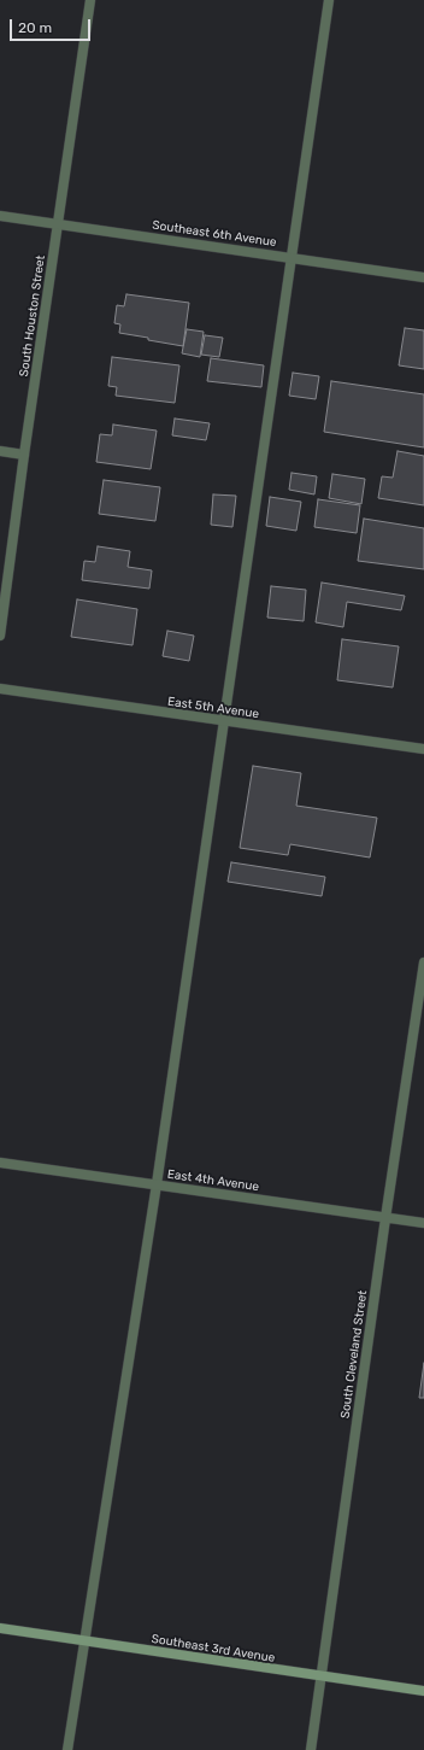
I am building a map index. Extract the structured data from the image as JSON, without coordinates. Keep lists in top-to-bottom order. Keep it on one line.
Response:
{"streets":{"main road":["Southeast 3rd Avenue"],"street":["Southeast 6th Avenue","South Houston Street","East 5th Avenue","East 4th Avenue","South Cleveland Street"]},"crossings":[["Southeast 6th Avenue","South Houston Street"],["East 4th Avenue","South Cleveland Street"],["South Cleveland Street","Southeast 3rd Avenue"]],"scale_bar":"20 m"}
